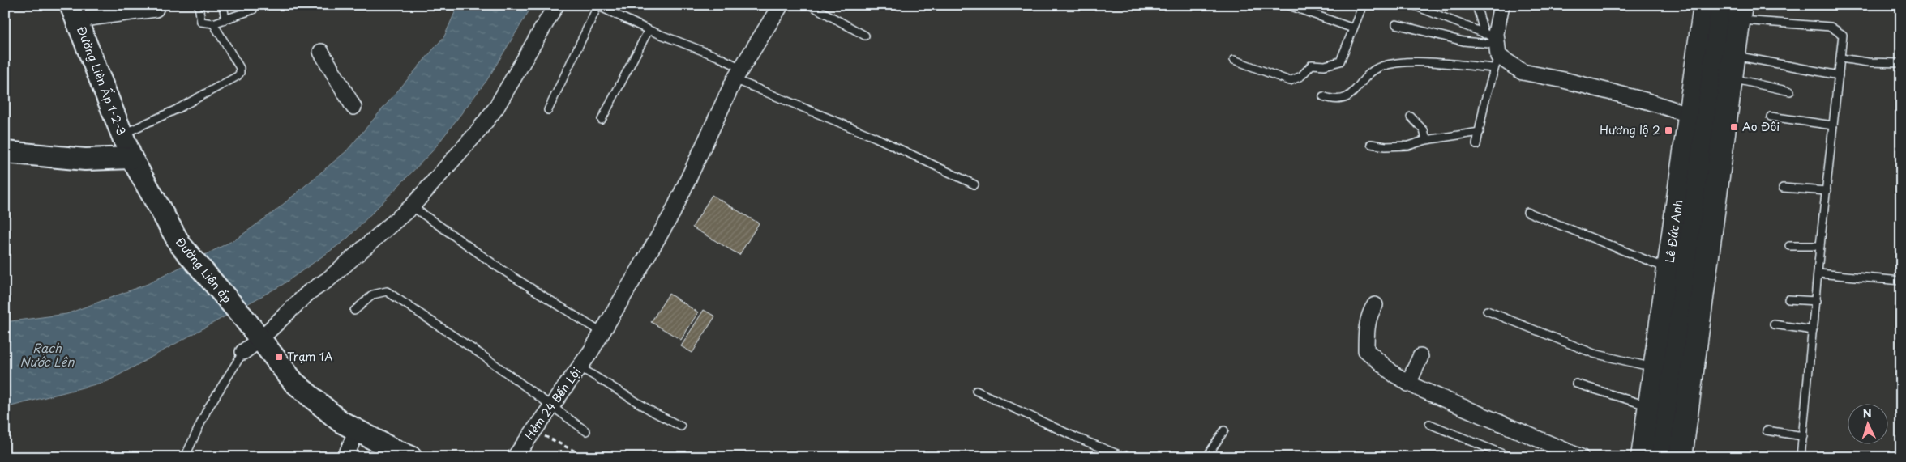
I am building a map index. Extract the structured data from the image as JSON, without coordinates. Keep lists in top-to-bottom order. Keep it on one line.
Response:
{"streets":{"highway":["Lê Đức Anh"],"street":["Đường Liên Ấp 1-2-3","Đường Liên ấp","Hẻm 24 Bến Lội"]},"crossings":[["Đường Liên Ấp 1-2-3","Đường Liên ấp"]],"water":["Rạch Nước Lên"],"places":{"transit":["Ao Đôi","Hương lộ 2","Trạm 1A"]},"north":"top"}
